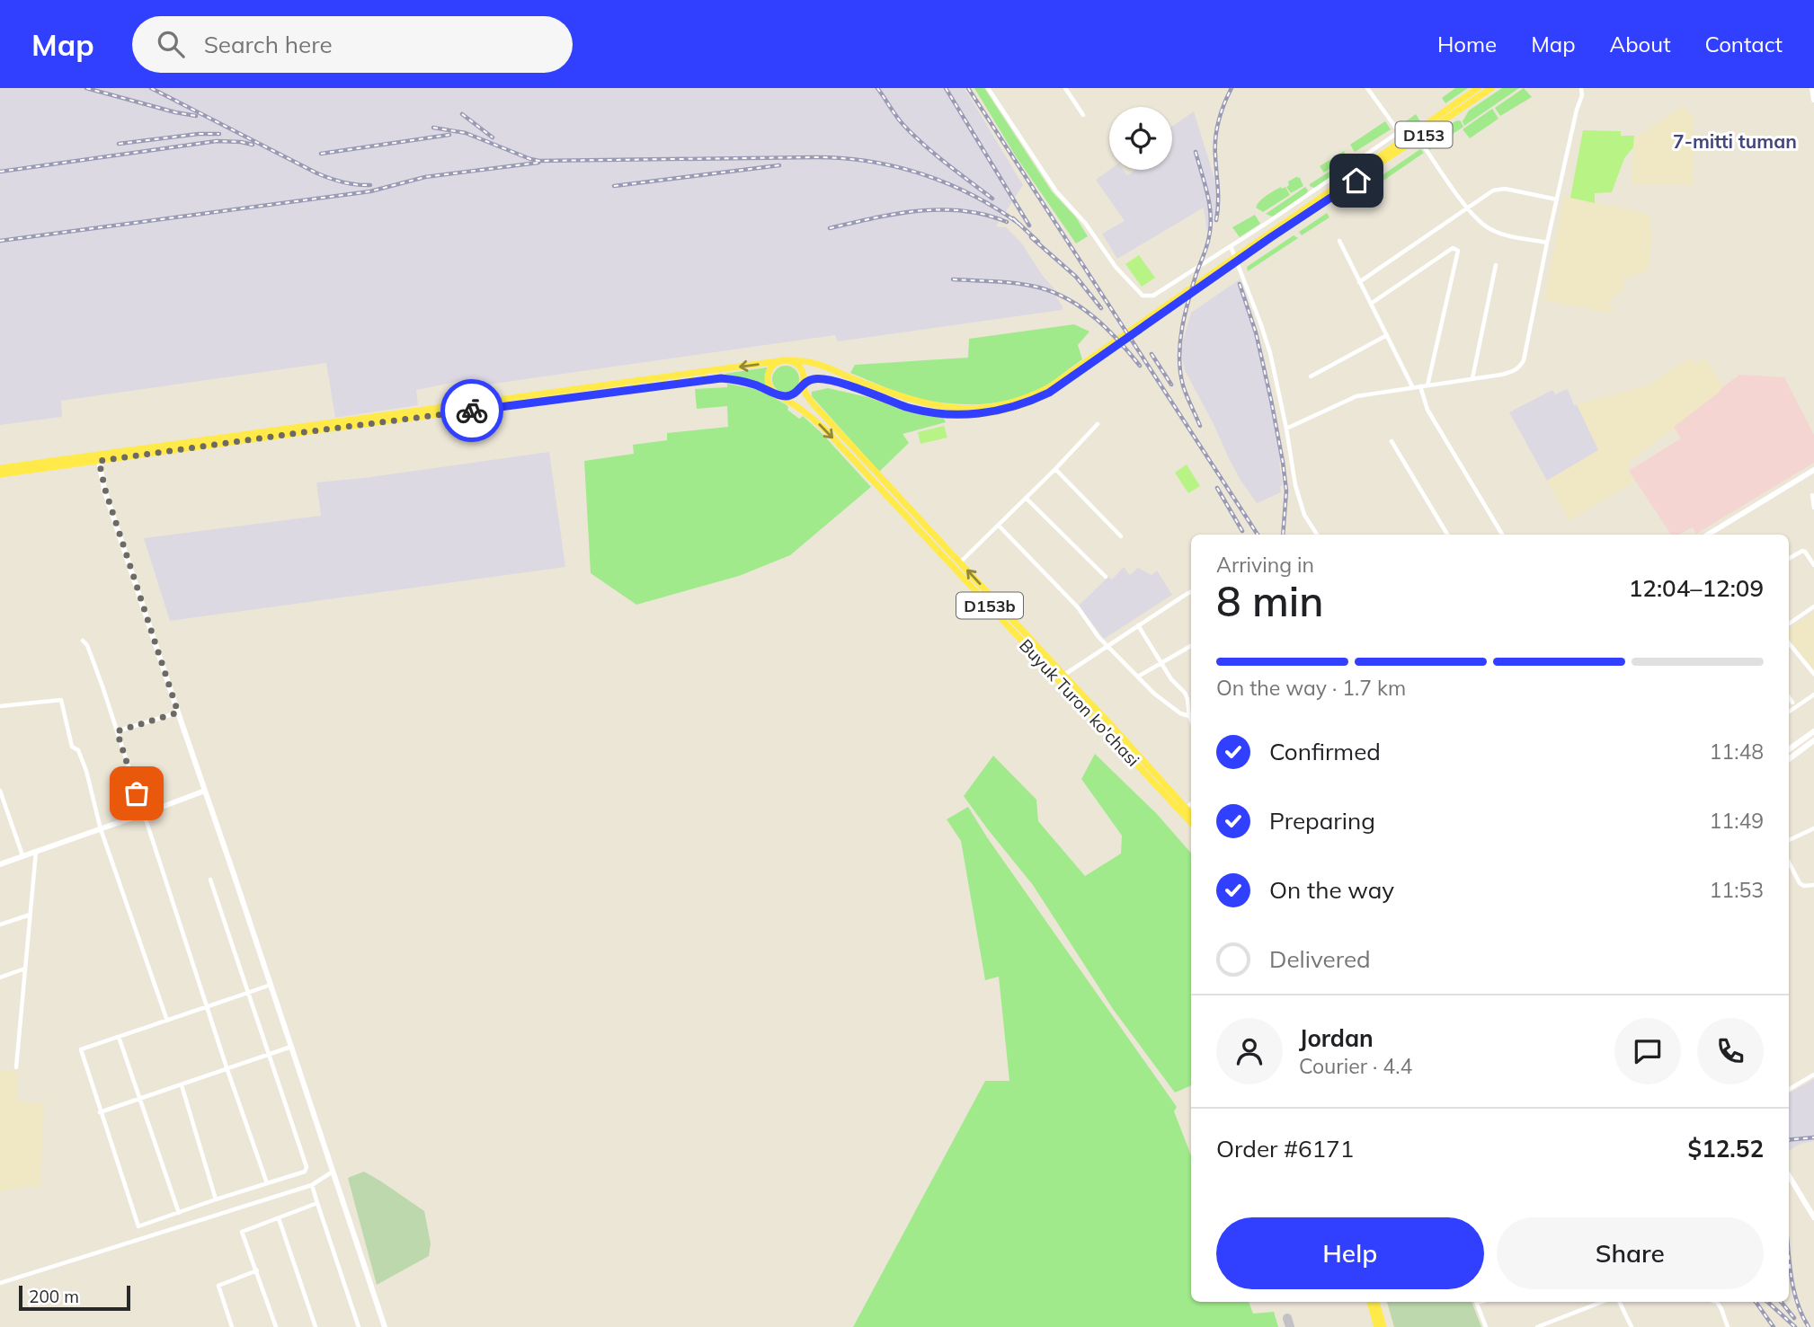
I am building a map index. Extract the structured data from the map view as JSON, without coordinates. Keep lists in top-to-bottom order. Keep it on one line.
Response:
{"streets":{"main road":["D153","D153b","Buyuk Turon ko'chasi"]},"crossings":[["D153","Buyuk Turon ko'chasi"]],"districts":["7-mitti tuman"],"scale_bar":"200 m","page":{"header":"Map","search":"Search here","nav":["Home","Map","About","Contact"],"heading":["8 min","Arriving in","12:04–12:09"],"panel":["Jordan","Courier · 4.4","Order #6171","$12.52"],"bar":"On the way · 1.7 km","list":[["Confirmed","11:48"],["Preparing","11:49"],["On the way","11:53"],"Delivered"],"buttons":["Help","Share"],"scale":"200 m"}}
